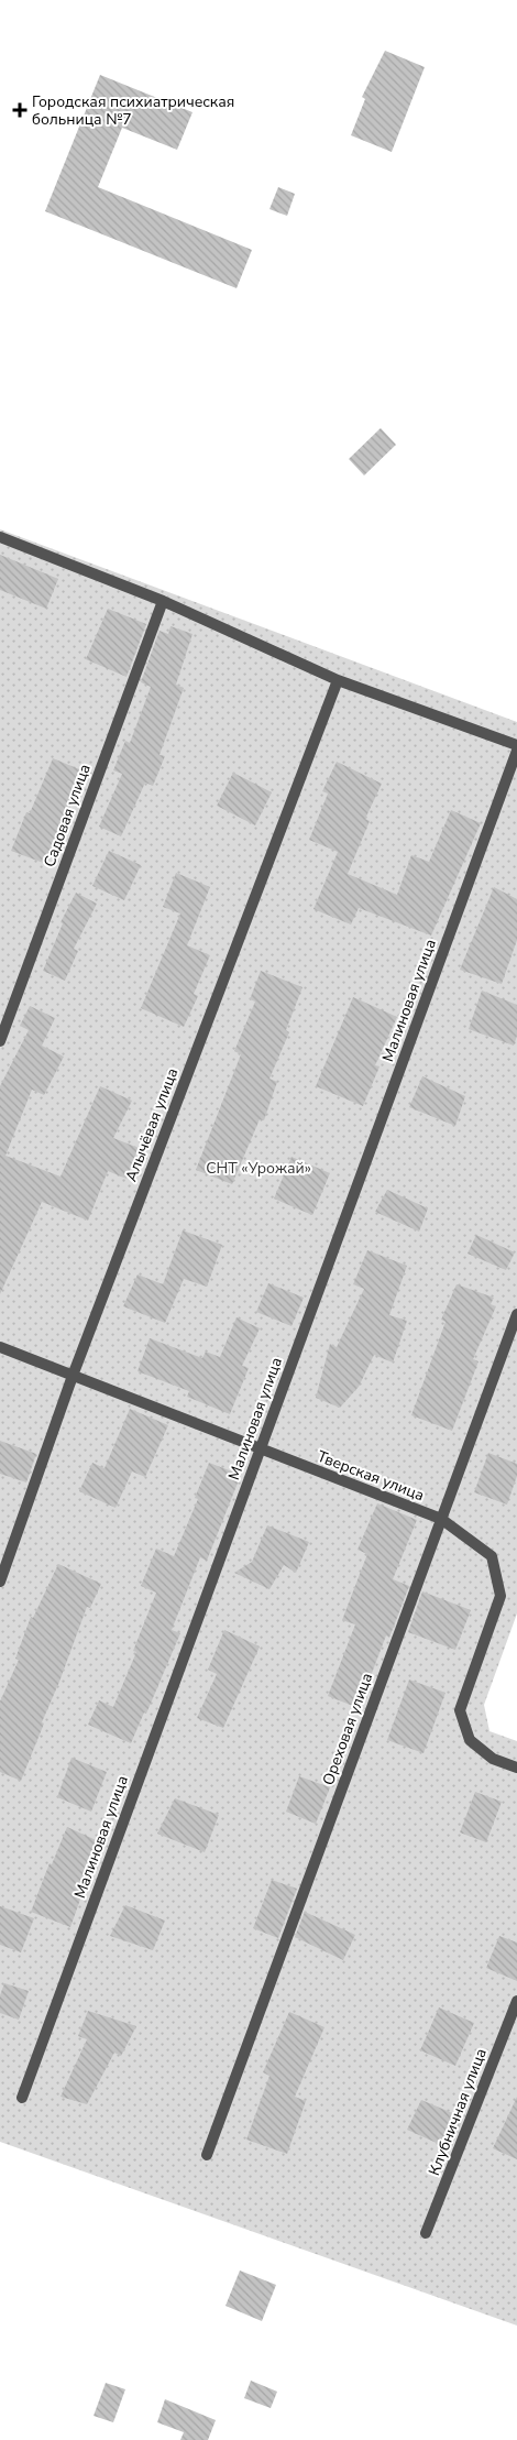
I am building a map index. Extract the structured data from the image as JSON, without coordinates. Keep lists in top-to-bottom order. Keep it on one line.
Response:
{"streets":{"street":["Садовая улица","Малиновая улица","Алычёвая улица","Тверская улица","Ореховая улица","Клубничная улица"]},"crossings":[["Малиновая улица","Тверская улица"],["Алычёвая улица","Тверская улица"],["Тверская улица","Ореховая улица"]],"parks":["СНТ «Урожай»"],"places":{"health":["Городская психиатрическая больница №7"]}}
